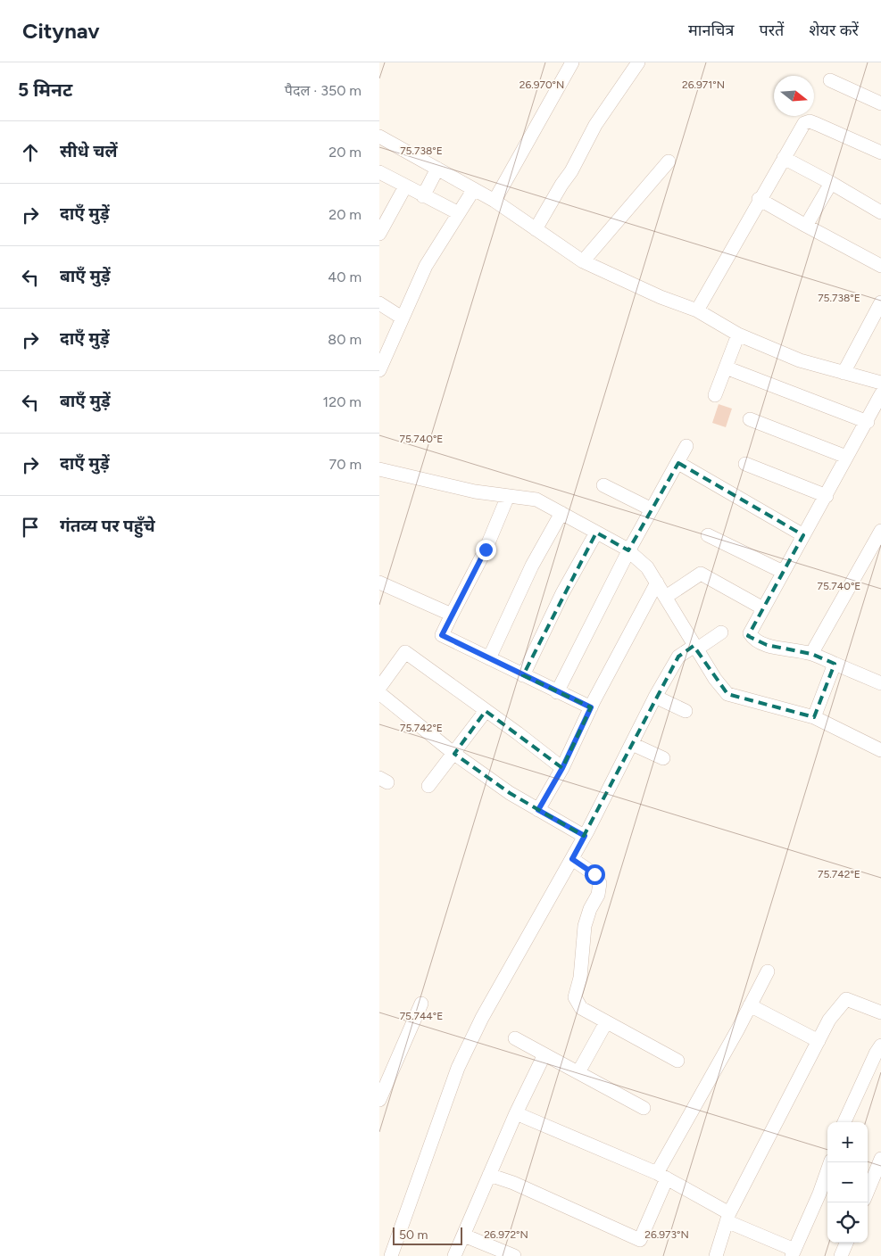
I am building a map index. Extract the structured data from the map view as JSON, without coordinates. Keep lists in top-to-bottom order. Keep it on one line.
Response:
{"scale_bar":"50 m","north":"right","page":{"header":"Citynav","nav":["मानचित्र","परतें","शेयर करें"],"heading":["5 मिनट","पैदल · 350 m"],"list":[["सीधे चलें","20 m"],["दाएँ मुड़ें","20 m"],["बाएँ मुड़ें","40 m"],["दाएँ मुड़ें","80 m"],["बाएँ मुड़ें","120 m"],["दाएँ मुड़ें","70 m"],"गंतव्य पर पहुँचे"],"map_buttons":["+","−"],"scale":"50 m"},"coordinates":["26.970°N","26.971°N","75.738°E","75.740°E","75.742°E","75.744°E","26.972°N","26.973°N"]}
